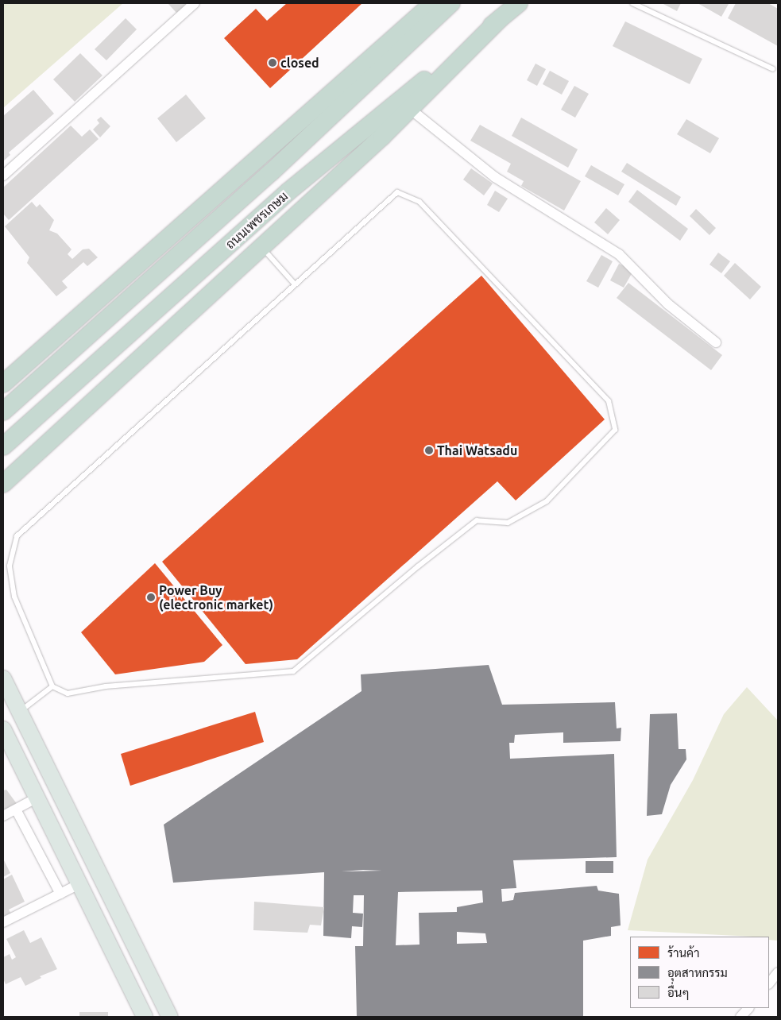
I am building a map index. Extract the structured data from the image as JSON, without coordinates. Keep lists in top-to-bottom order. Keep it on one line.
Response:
{"streets":{"highway":["ถนนเพชรเกษม"]},"places":["closed","Thai Watsadu","Power Buy (electronic market)"],"legend":["ร้านค้า","อุตสาหกรรม","อื่นๆ"]}
